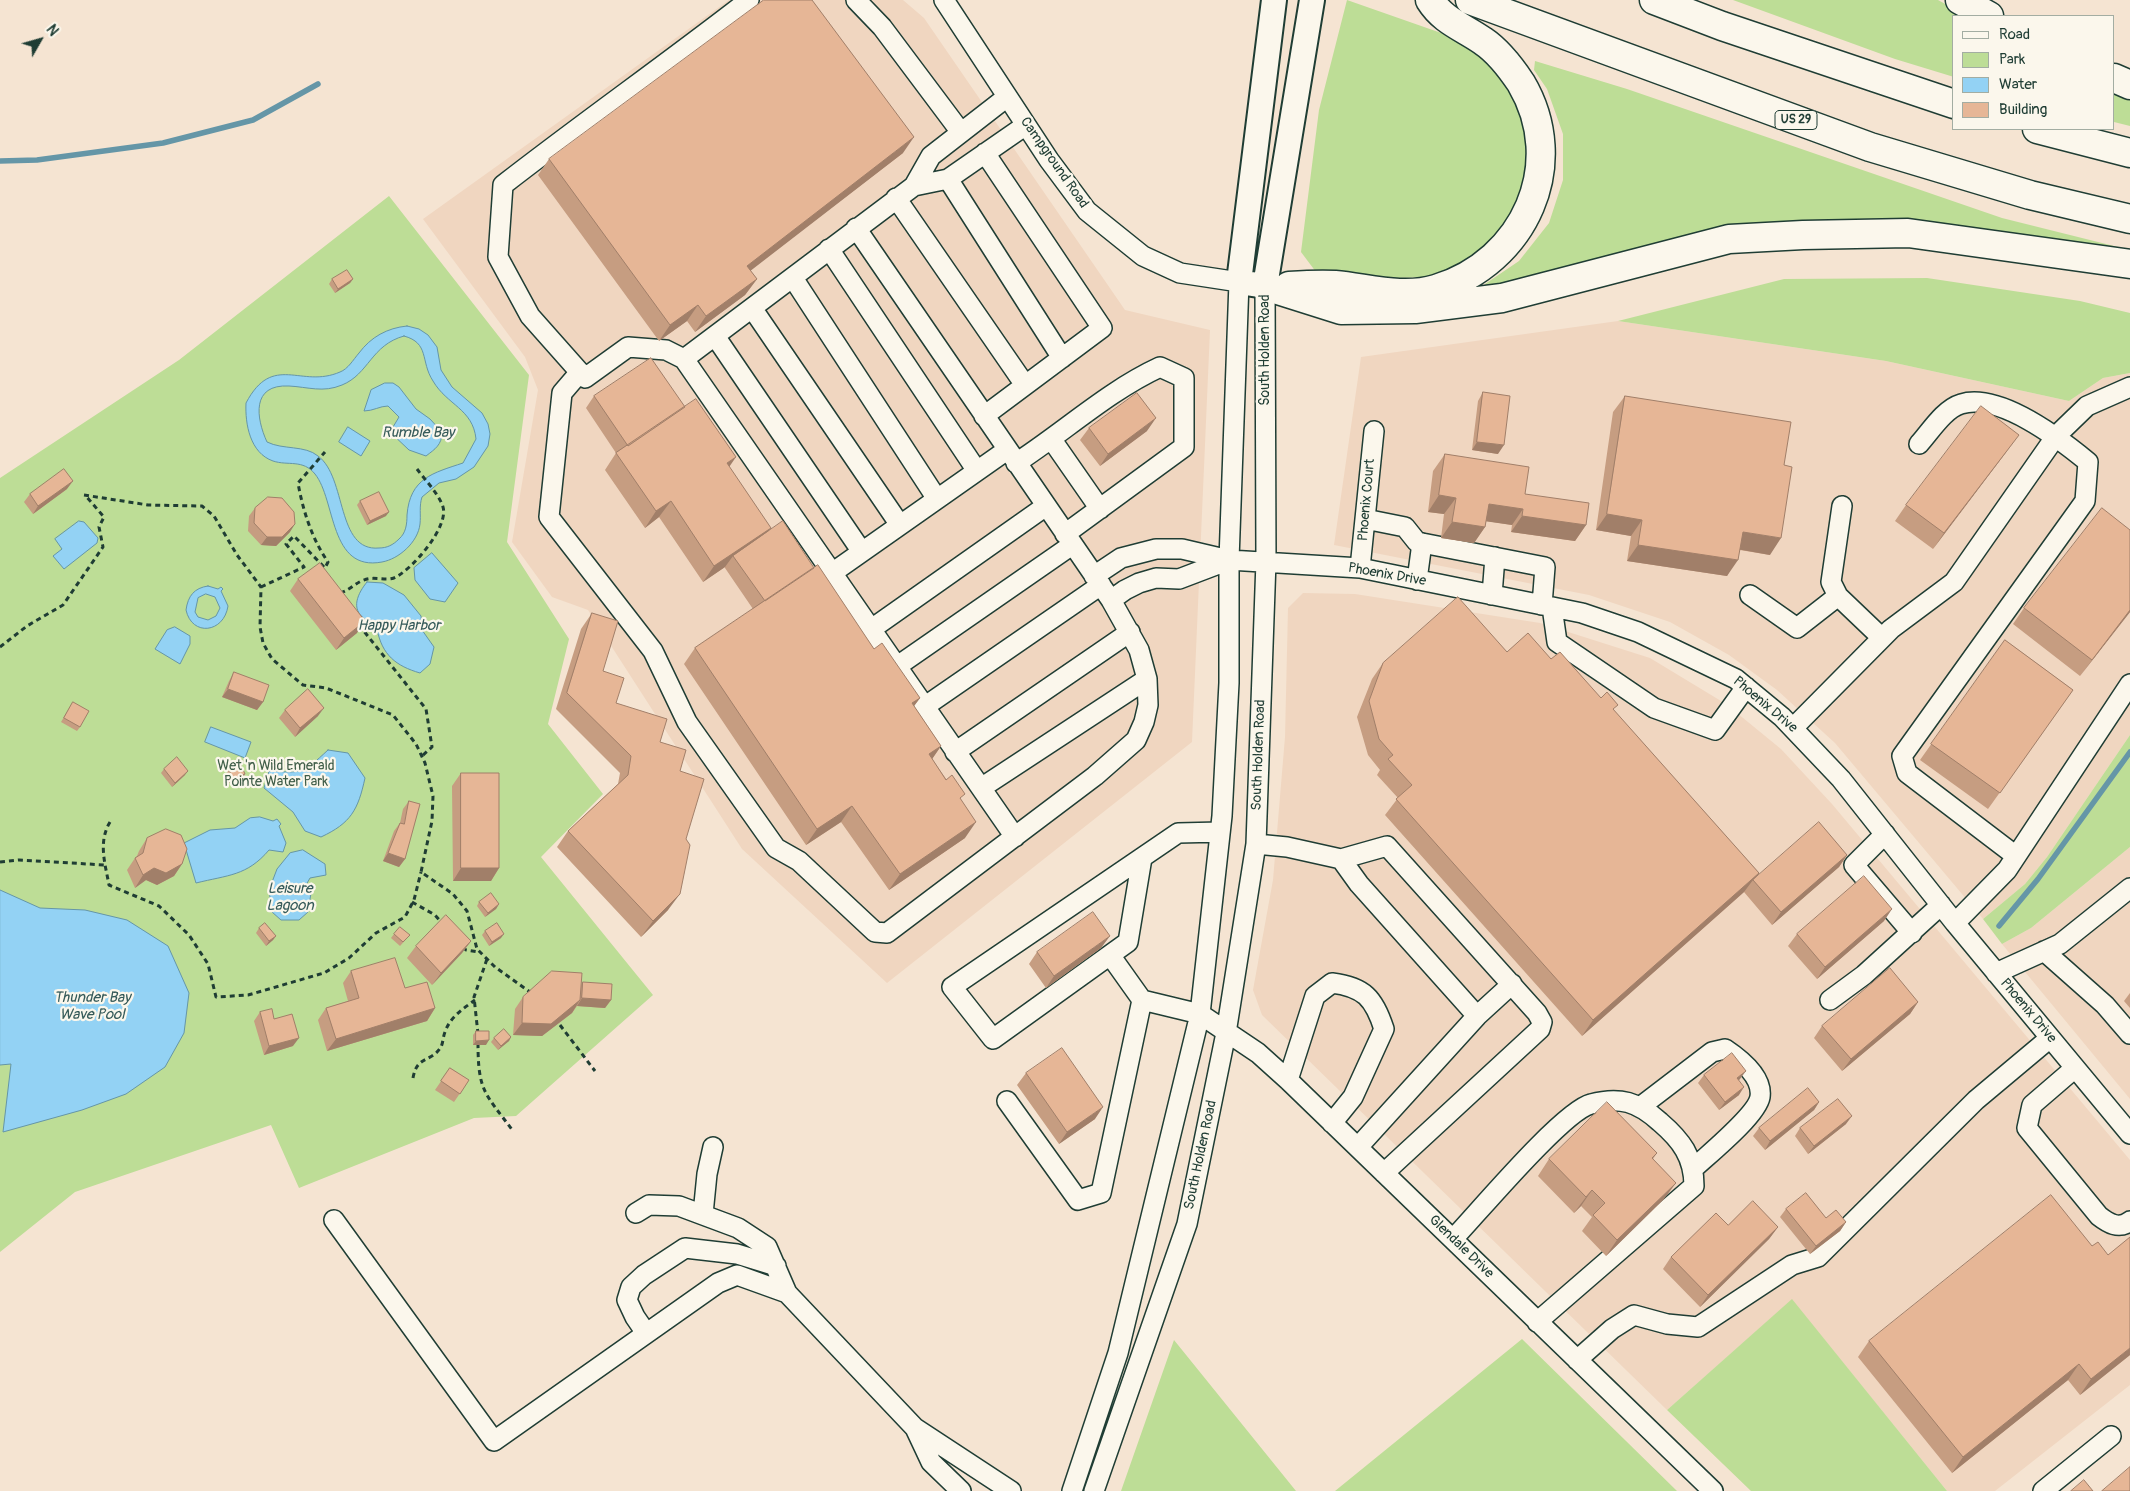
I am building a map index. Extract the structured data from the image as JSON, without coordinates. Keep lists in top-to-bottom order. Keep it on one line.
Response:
{"streets":{"highway":["US 29"],"main road":["South Holden Road"],"street":["Campground Road","Phoenix Court","Phoenix Drive","Glendale Drive"]},"crossings":[["Campground Road","South Holden Road"],["South Holden Road","Phoenix Drive"],["South Holden Road","Glendale Drive"],["Phoenix Court","Phoenix Drive"]],"water":["Rumble Bay","Happy Harbor","Leisure Lagoon","Thunder Bay Wave Pool"],"parks":["Wet 'n Wild Emerald Pointe Water Park"],"legend":["Road","Park","Water","Building"],"north":"top right"}
